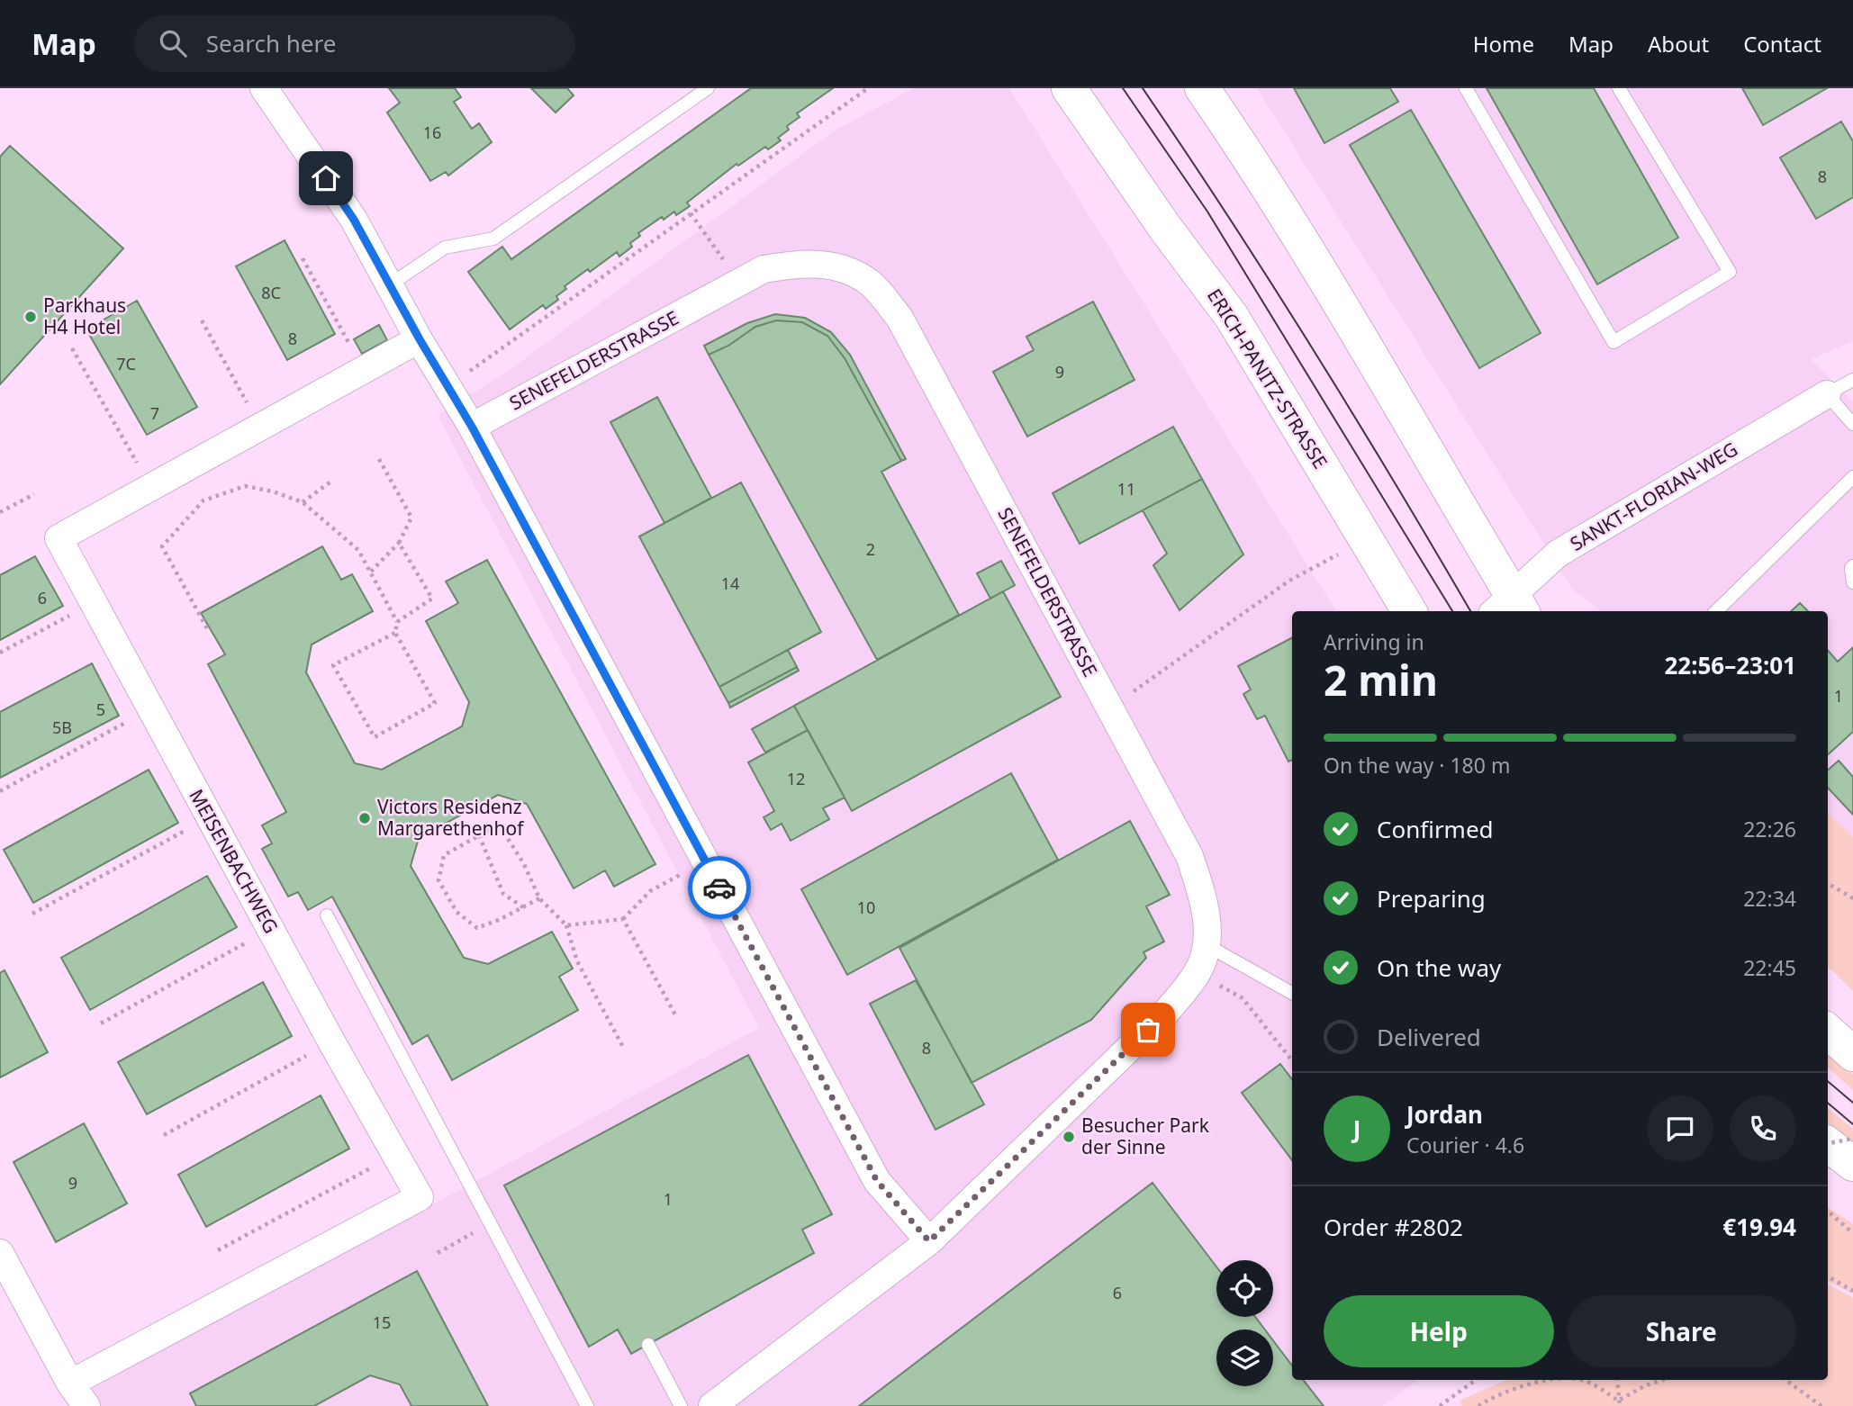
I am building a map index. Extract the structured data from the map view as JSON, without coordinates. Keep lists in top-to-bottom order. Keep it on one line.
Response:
{"streets":{"main road":["ERICH-PANITZ-STRASSE"],"street":["SENEFELDERSTRASSE","SANKT-FLORIAN-WEG","MEISENBACHWEG"]},"places":["Parkhaus H4 Hotel","Victors Residenz Margarethenhof","Besucher Park der Sinne"],"house_numbers":["16","8","8C","8","7C","9","7","11","2","14","6","1","5","5B","12","10","8","9","1","6","15"],"page":{"header":"Map","search":"Search here","nav":["Home","Map","About","Contact"],"heading":["2 min","Arriving in","22:56–23:01"],"panel":["Jordan","Courier · 4.6","Order #2802","€19.94"],"bar":"On the way · 180 m","list":[["Confirmed","22:26"],["Preparing","22:34"],["On the way","22:45"],"Delivered"],"round":"J","buttons":["Help","Share"]}}
